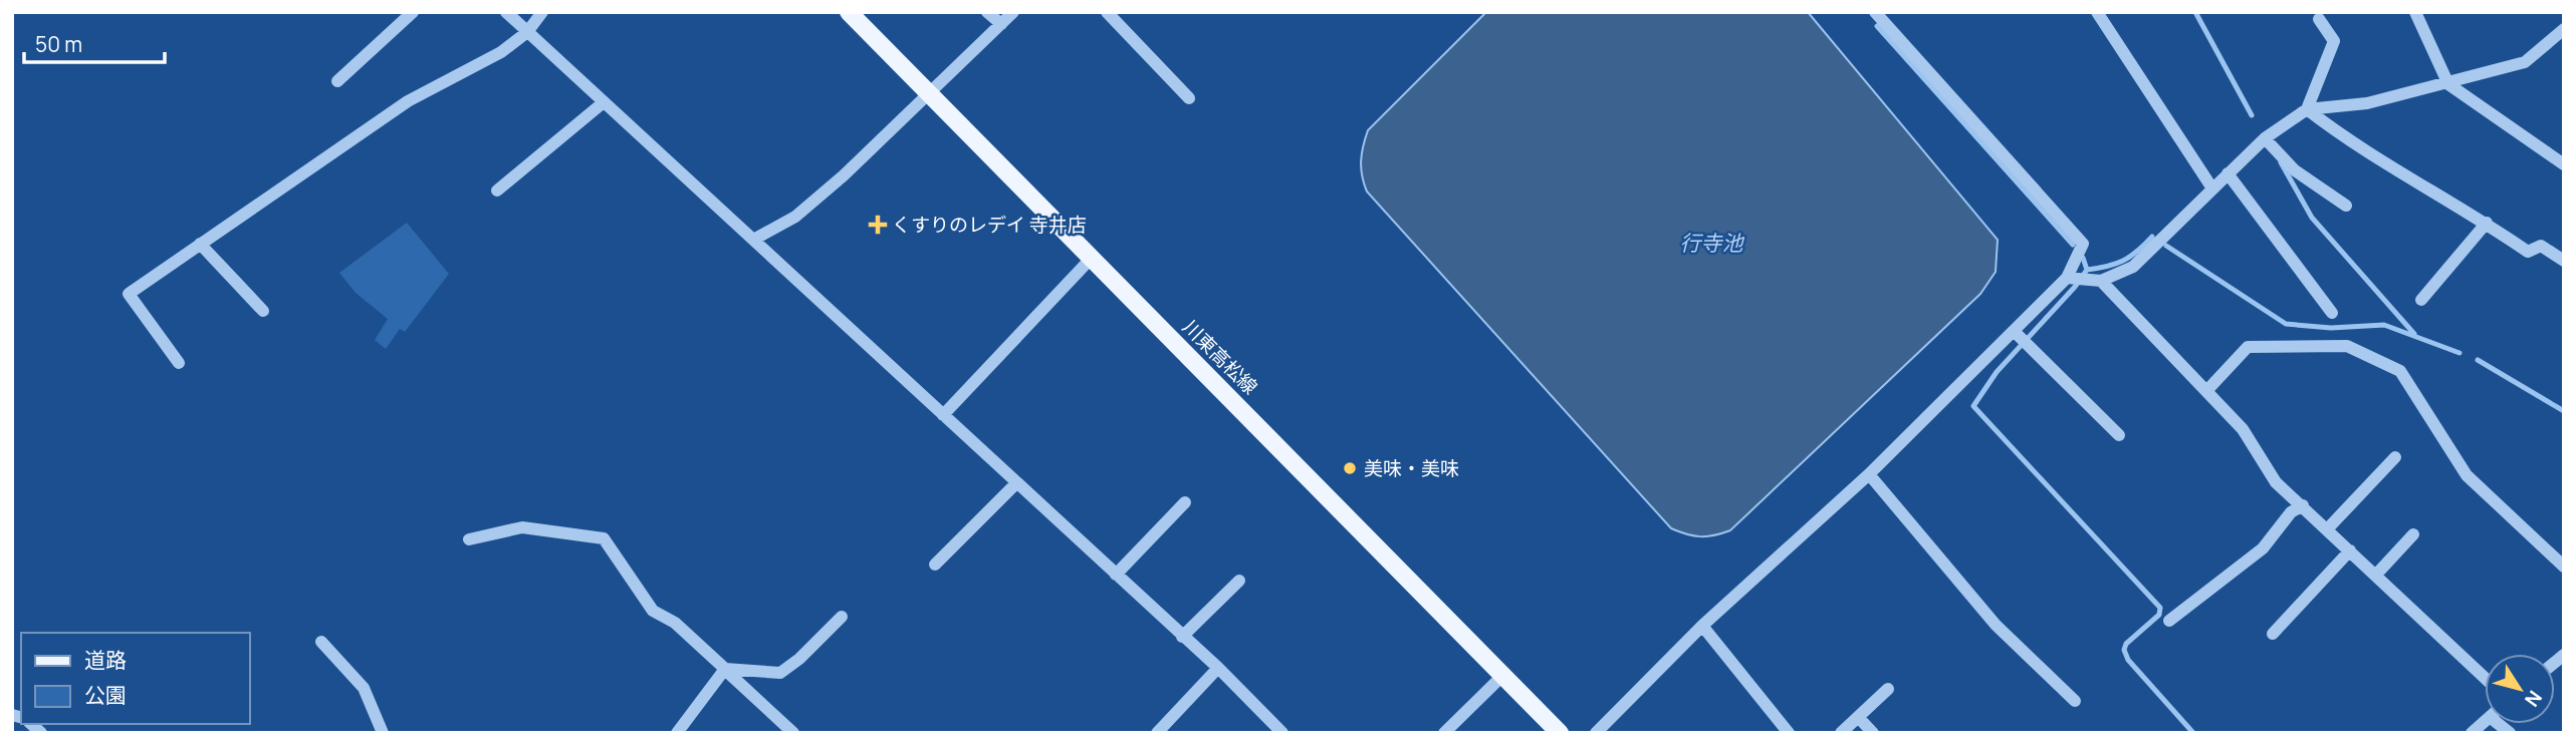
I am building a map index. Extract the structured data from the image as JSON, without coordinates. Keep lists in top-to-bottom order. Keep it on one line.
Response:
{"streets":{"main road":["川東高松線"]},"water":["行寺池"],"places":{"health":["くすりのレデイ 寺井店"],"other":["美味・美味"]},"legend":["道路","公園"],"scale_bar":"50 m","north":"bottom right"}
